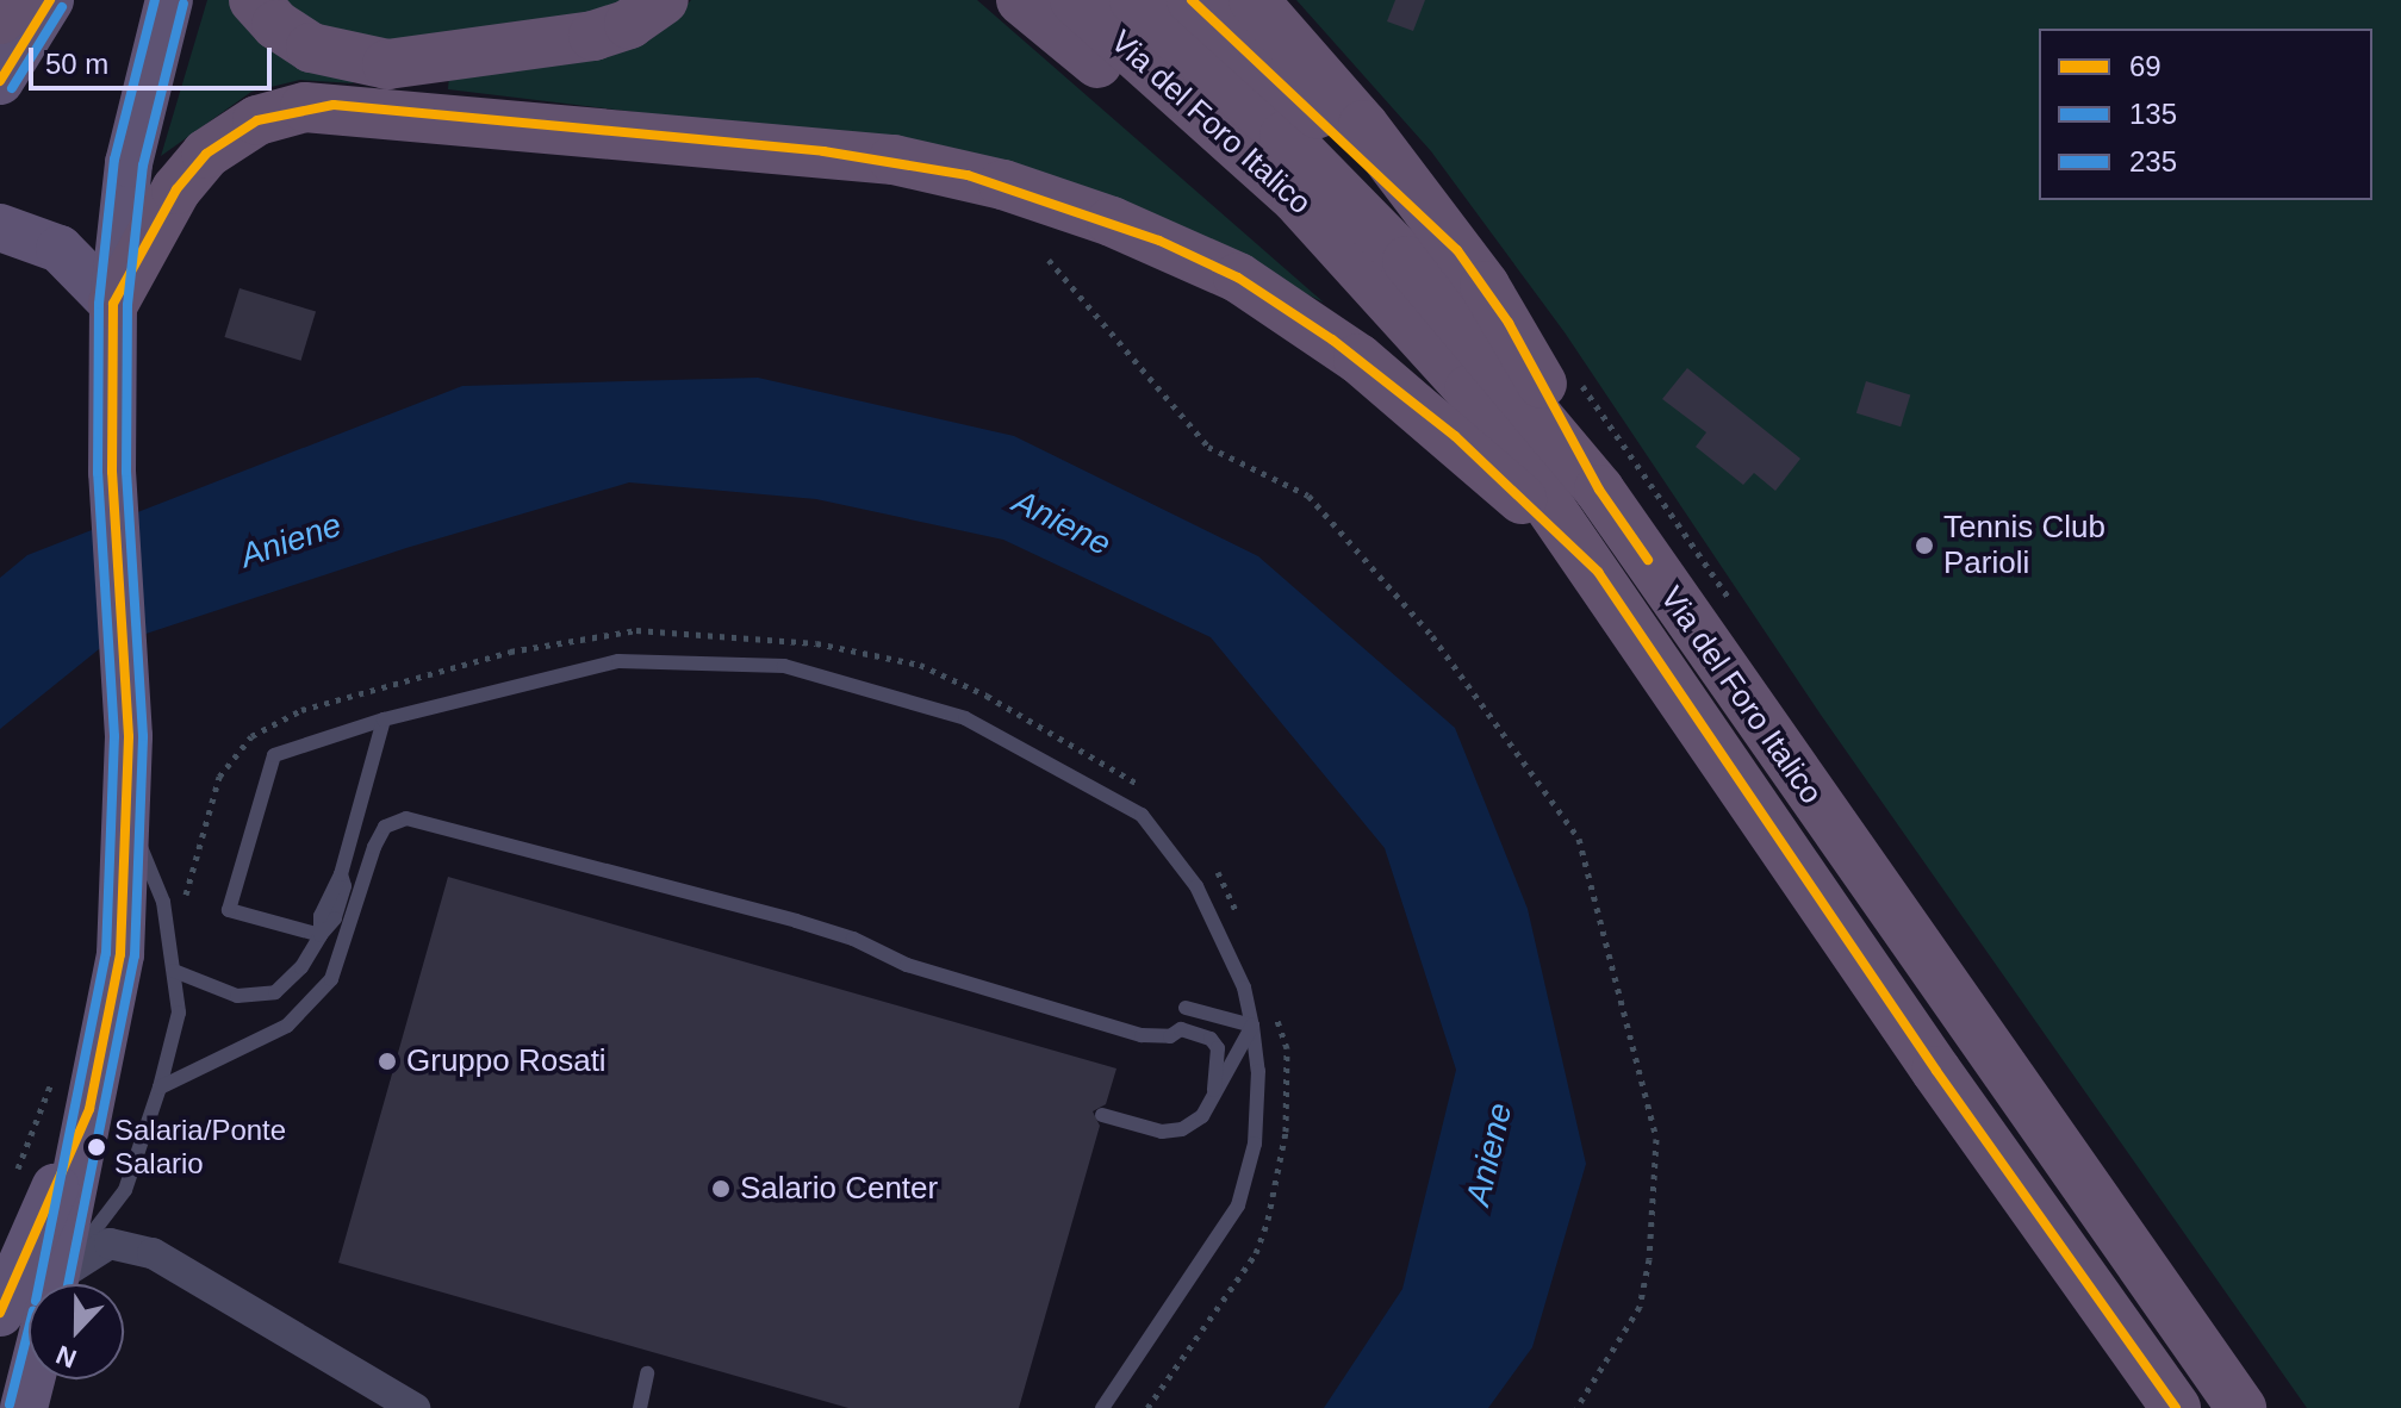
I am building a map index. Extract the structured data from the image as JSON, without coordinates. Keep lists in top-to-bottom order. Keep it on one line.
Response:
{"streets":{"highway":["Via del Foro Italico"]},"water":["Aniene"],"places":["Tennis Club Parioli","Gruppo Rosati","Salaria/Ponte Salario","Salario Center"],"lines":["transit line 69","transit line 235","transit line 135"],"legend":["69","135","235"],"scale_bar":"50 m","north":"bottom"}
